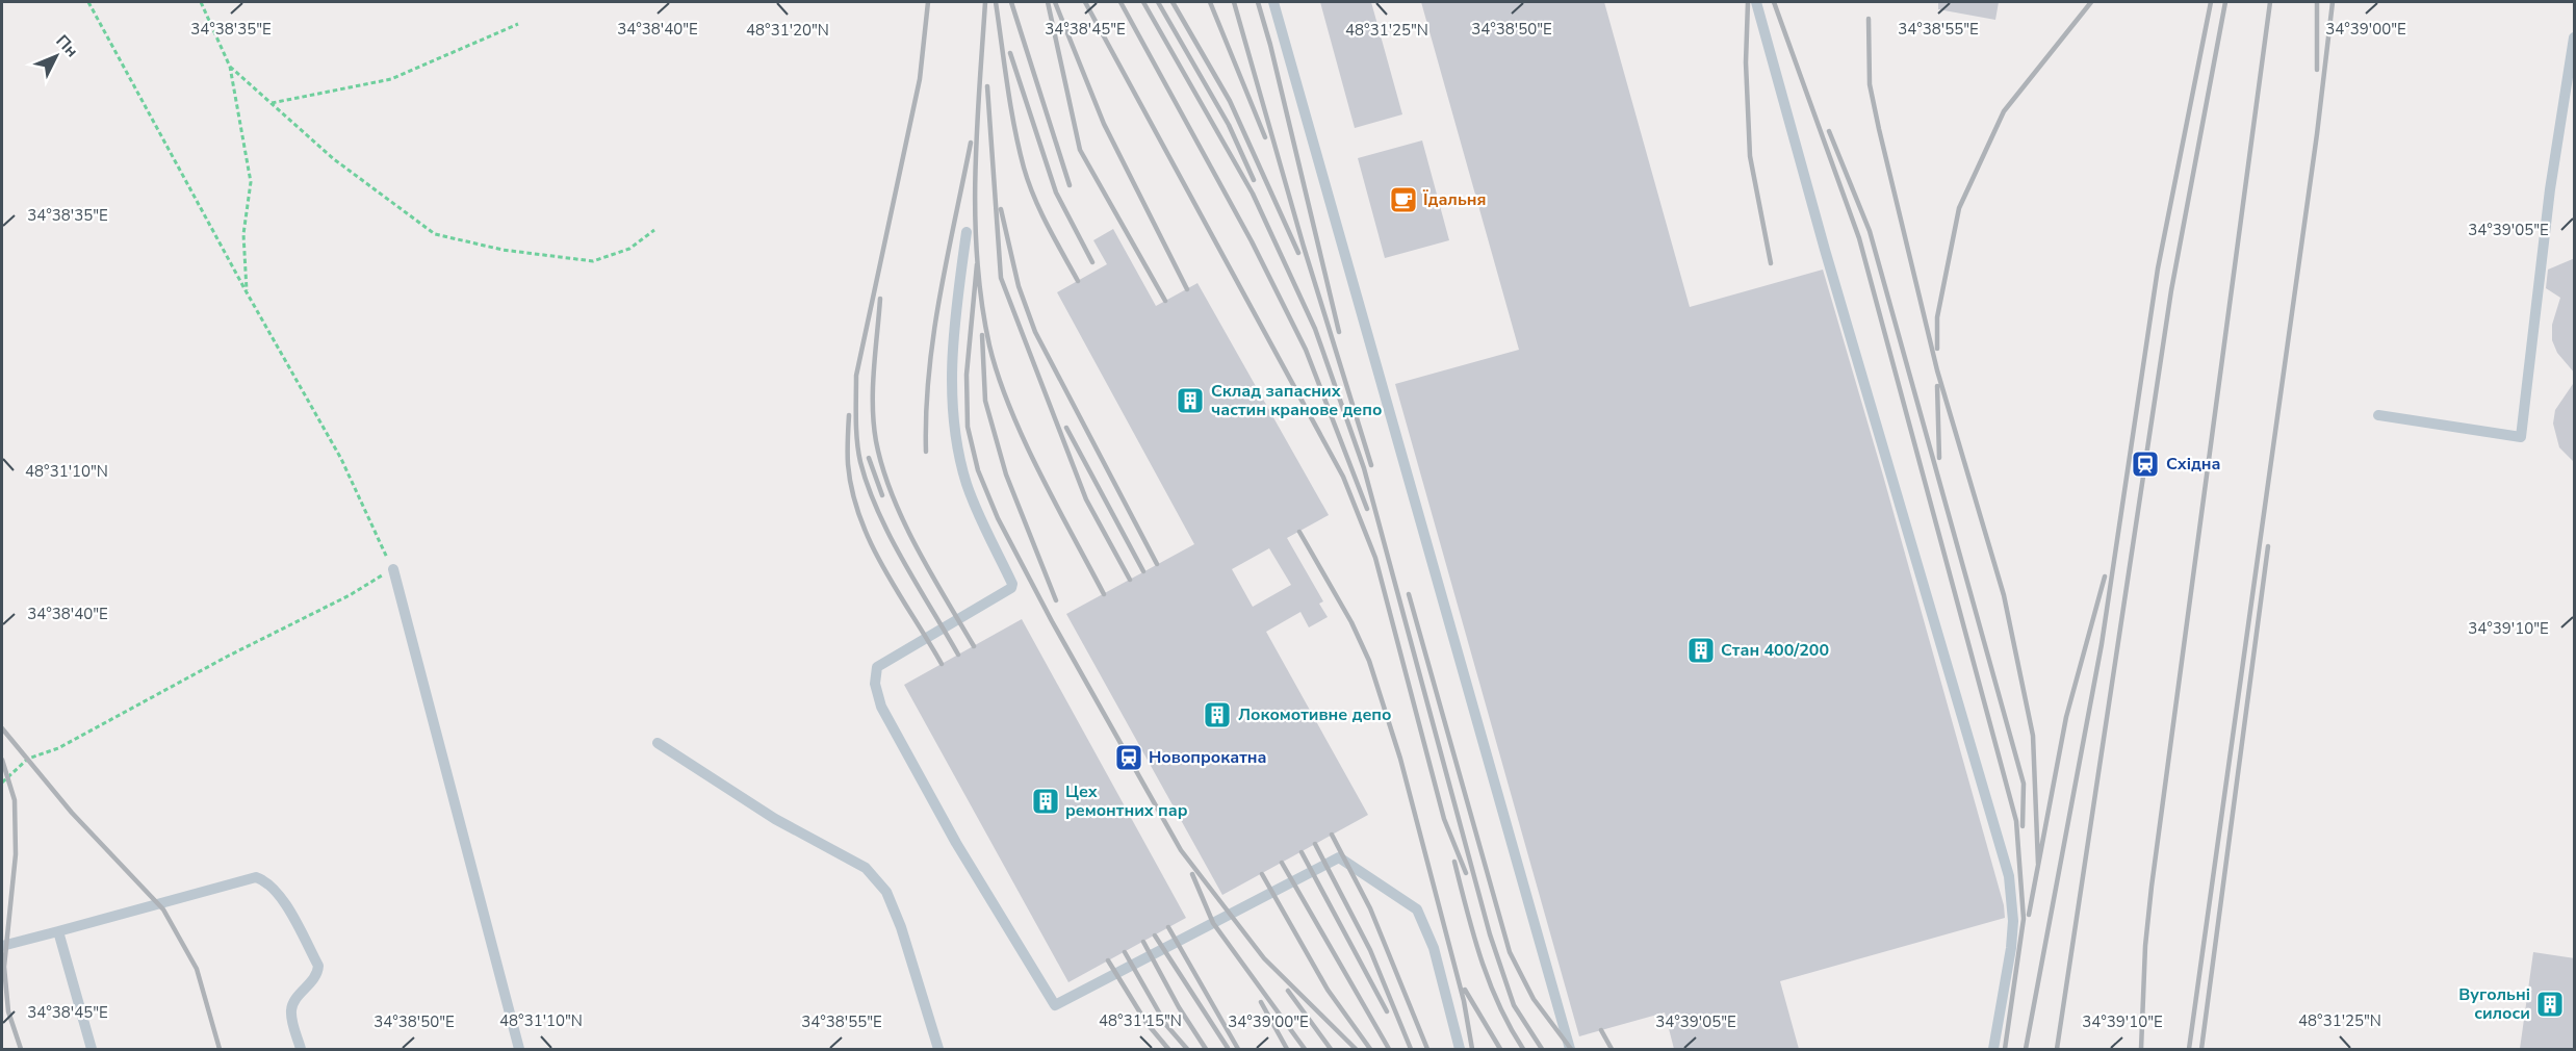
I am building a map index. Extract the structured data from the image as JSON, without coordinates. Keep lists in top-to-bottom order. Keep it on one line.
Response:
{"places":{"cafe":["Їдальня"],"building":["Склад запасних частин кранове депо","Стан 400/200","Локомотивне депо","Цех ремонтних пар","Вугольні силоси"],"station":["Східна","Новопрокатна"]},"north":"top right","coordinates":["34°38'35\"E","34°38'40\"E","34°38'45\"E","34°38'50\"E","34°38'55\"E","34°39'00\"E","48°31'20\"N","48°31'25\"N","34°39'05\"E","48°31'10\"N","34°39'10\"E","48°31'15\"N"]}
